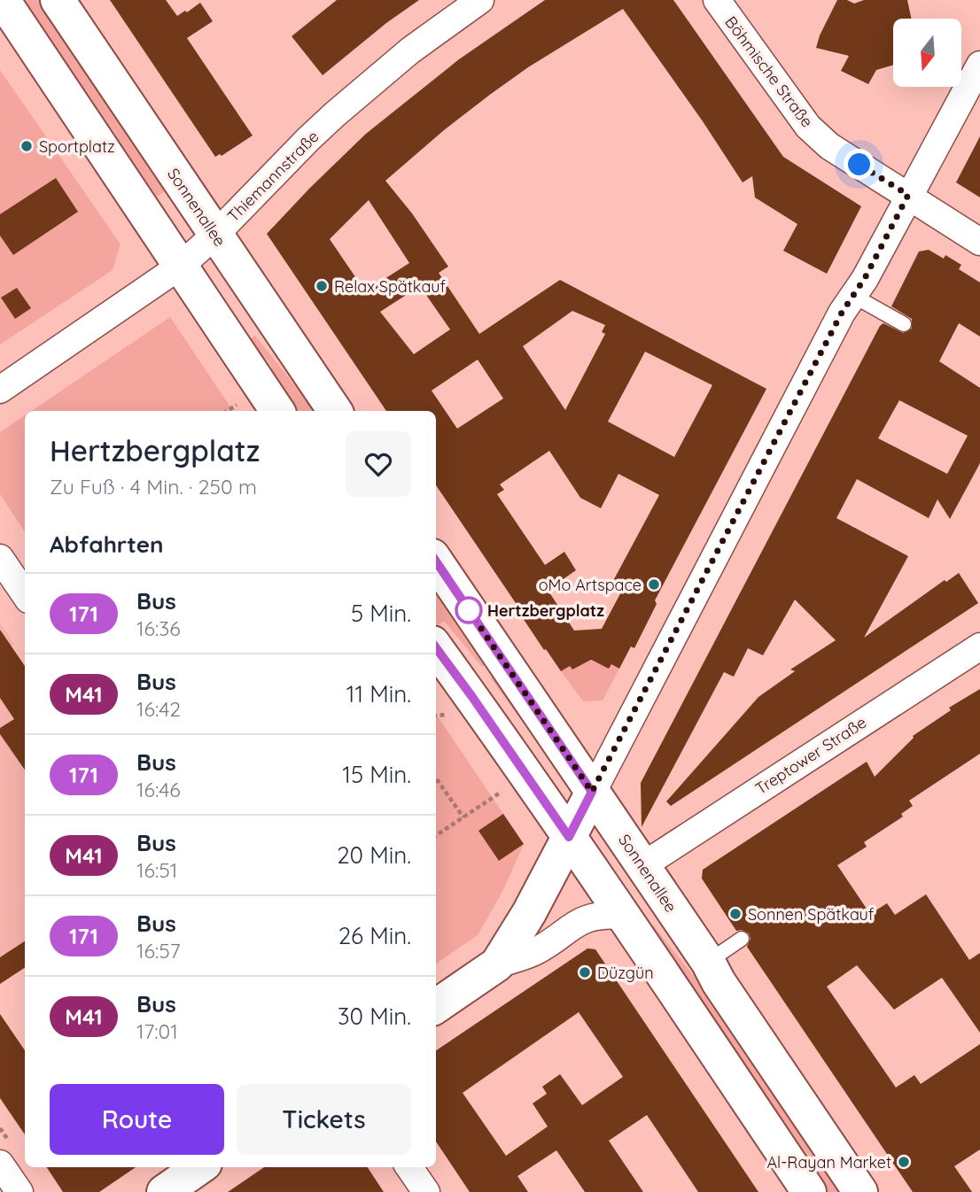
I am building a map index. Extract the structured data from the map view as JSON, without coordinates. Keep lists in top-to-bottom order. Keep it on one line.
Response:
{"streets":{"main road":["Sonnenallee"],"street":["Böhmische Straße","Thiemannstraße","Treptower Straße"]},"crossings":[["Thiemannstraße","Sonnenallee"],["Sonnenallee","Treptower Straße"]],"places":["Sportplatz","Relax Spätkauf","oMo Artspace","Hertzbergplatz","Sonnen Spätkauf","Düzgün","Al-Rayan Market"],"lines":["bus line 171"],"north":"bottom","page":{"heading":[["Hertzbergplatz","Zu Fuß · 4 Min. · 250 m"],"Abfahrten"],"list":[{"mark":"171","name":"Bus","note":"16:36","value":"5 Min."},{"mark":"M41","name":"Bus","note":"16:42","value":"11 Min."},{"mark":"171","name":"Bus","note":"16:46","value":"15 Min."},{"mark":"M41","name":"Bus","note":"16:51","value":"20 Min."},{"mark":"171","name":"Bus","note":"16:57","value":"26 Min."},{"mark":"M41","name":"Bus","note":"17:01","value":"30 Min."}],"buttons":["Route","Tickets"]}}
